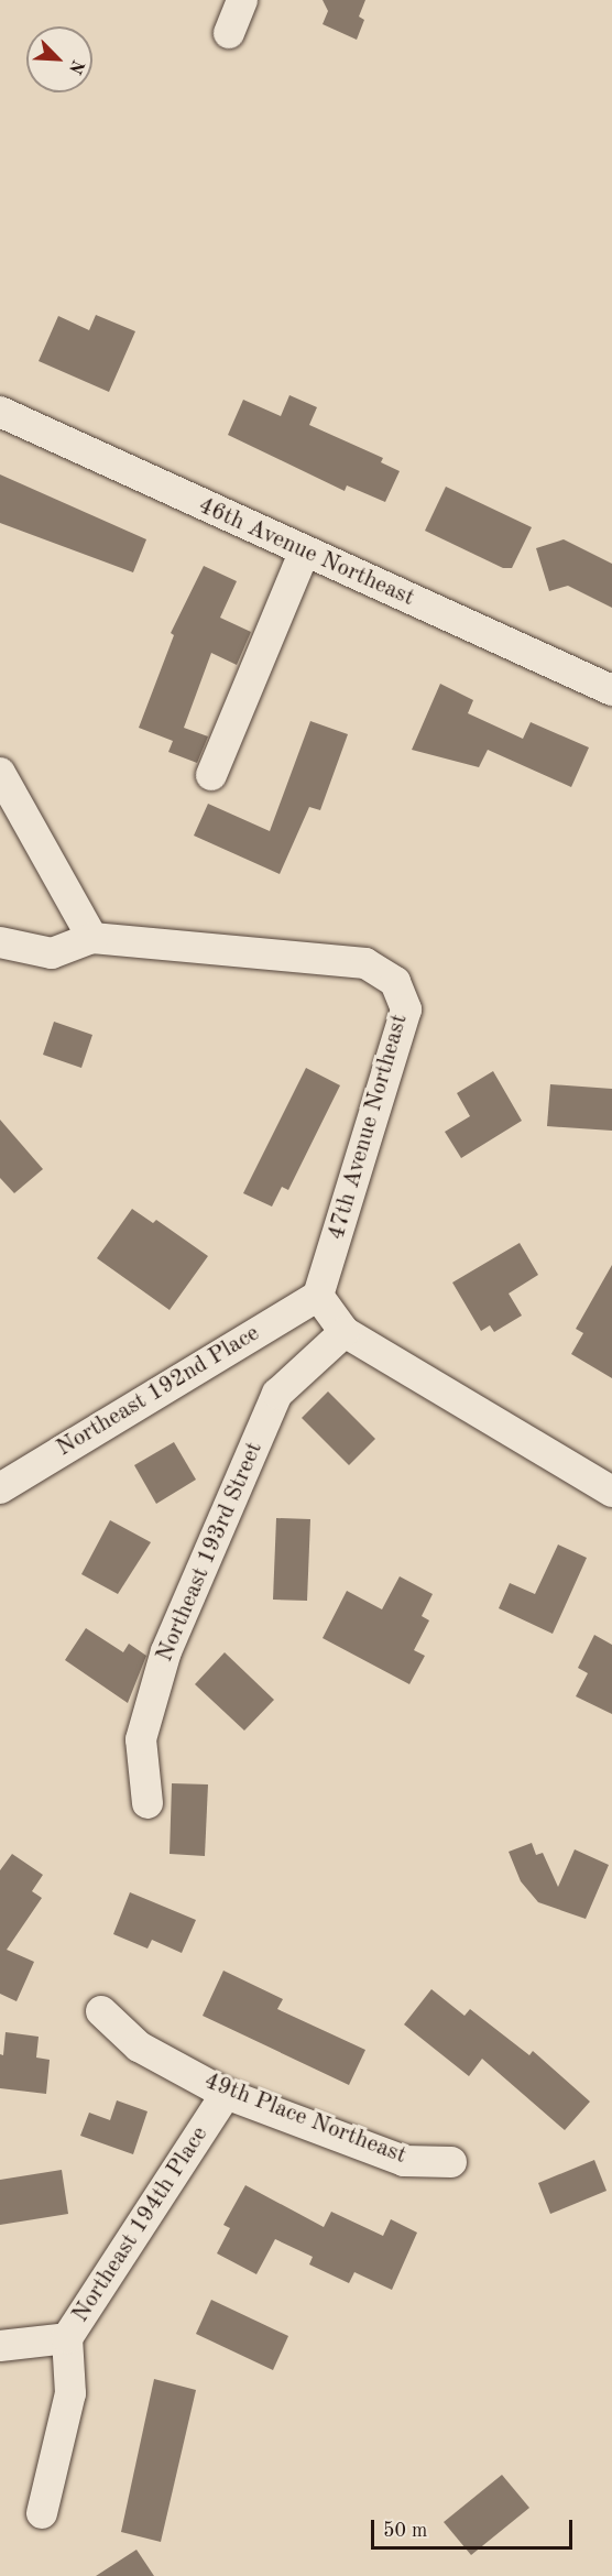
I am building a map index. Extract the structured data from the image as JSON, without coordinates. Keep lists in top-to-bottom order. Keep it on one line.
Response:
{"streets":{"street":["46th Avenue Northeast","47th Avenue Northeast","Northeast 192nd Place","Northeast 193rd Street","49th Place Northeast","Northeast 194th Place"]},"crossings":[["47th Avenue Northeast","Northeast 192nd Place"],["49th Place Northeast","Northeast 194th Place"]],"scale_bar":"50 m","north":"bottom right"}
